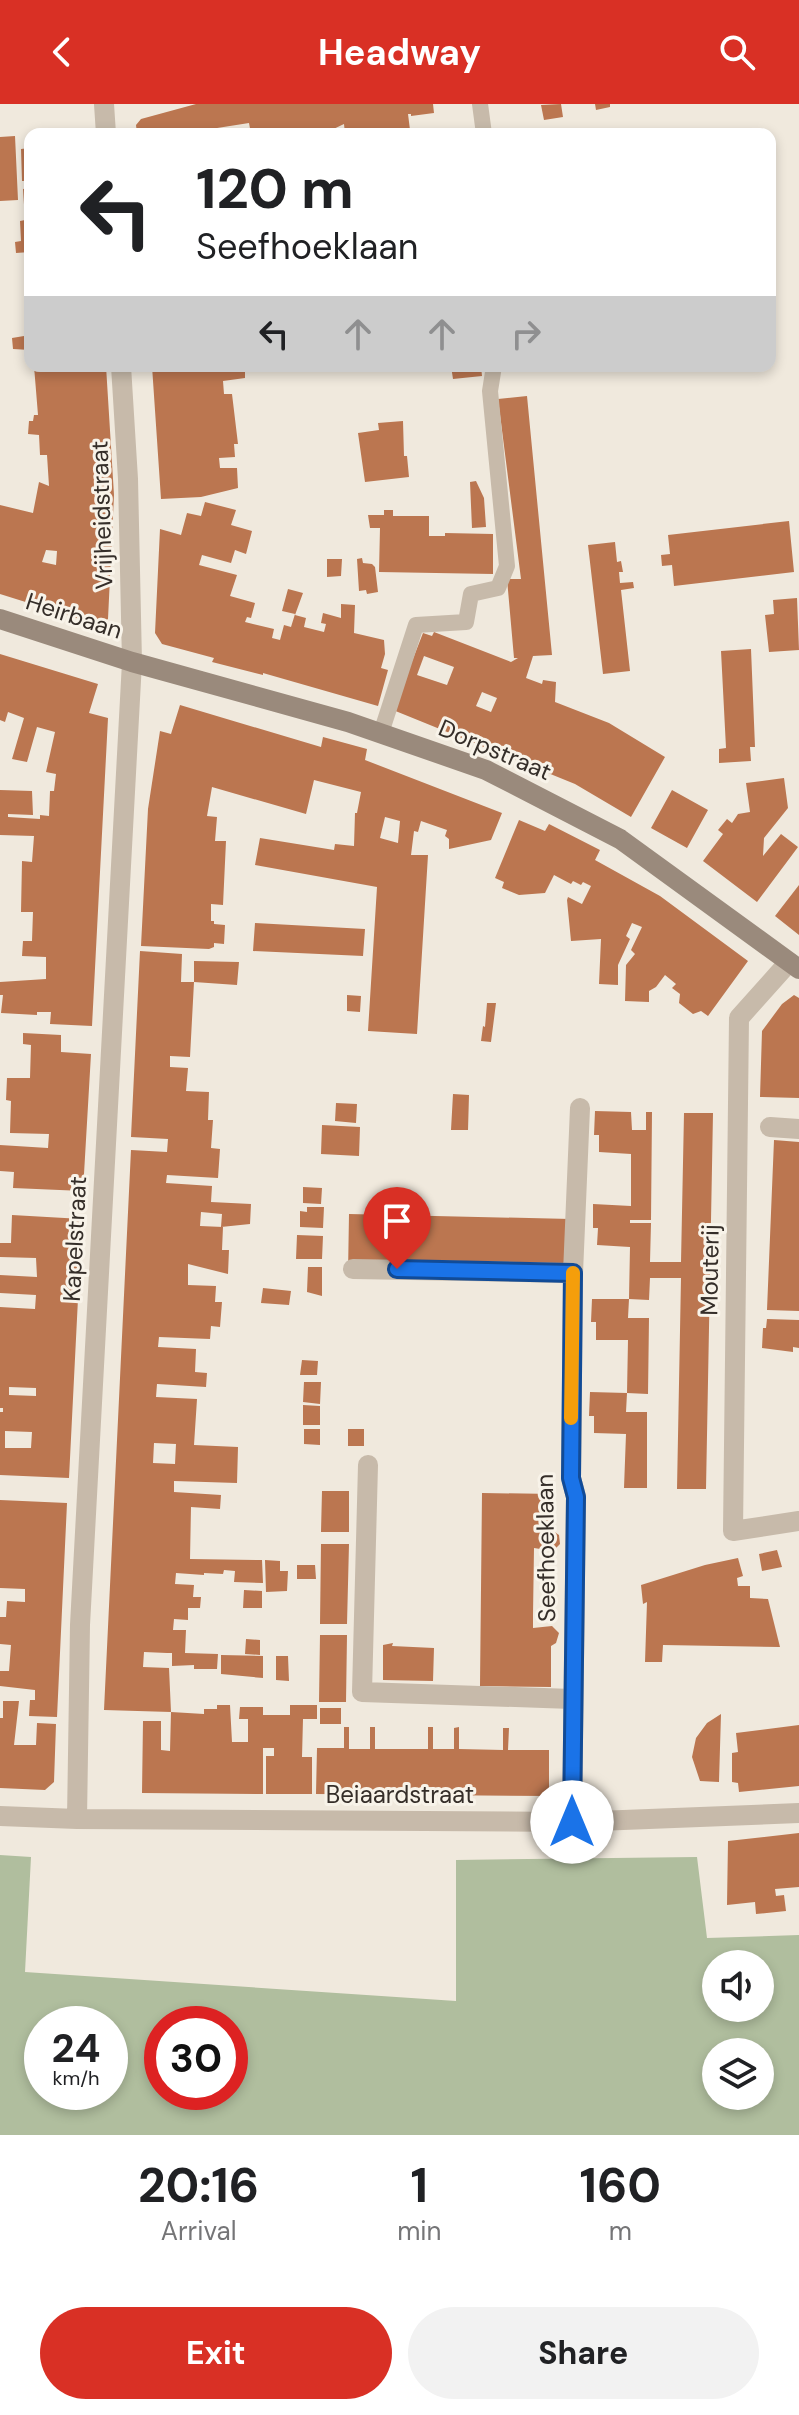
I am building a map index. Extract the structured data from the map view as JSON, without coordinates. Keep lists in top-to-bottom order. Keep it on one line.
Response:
{"streets":{"street":["Vrijheidstraat","Heirbaan","Dorpstraat","Kapelstraat","Mouterij","Seefhoeklaan","Beiaardstraat"]},"crossings":[["Vrijheidstraat","Heirbaan"],["Vrijheidstraat","Dorpstraat"],["Vrijheidstraat","Kapelstraat"],["Heirbaan","Dorpstraat"],["Heirbaan","Kapelstraat"],["Dorpstraat","Kapelstraat"],["Dorpstraat","Mouterij"],["Kapelstraat","Beiaardstraat"],["Seefhoeklaan","Beiaardstraat"]],"page":{"header":"Headway","turn":["120 m","Seefhoeklaan"],"speed":"24 km/h","limit":"30","eta":["20:16","Arrival","1","min","160","m"],"buttons":["Exit","Share"]}}
